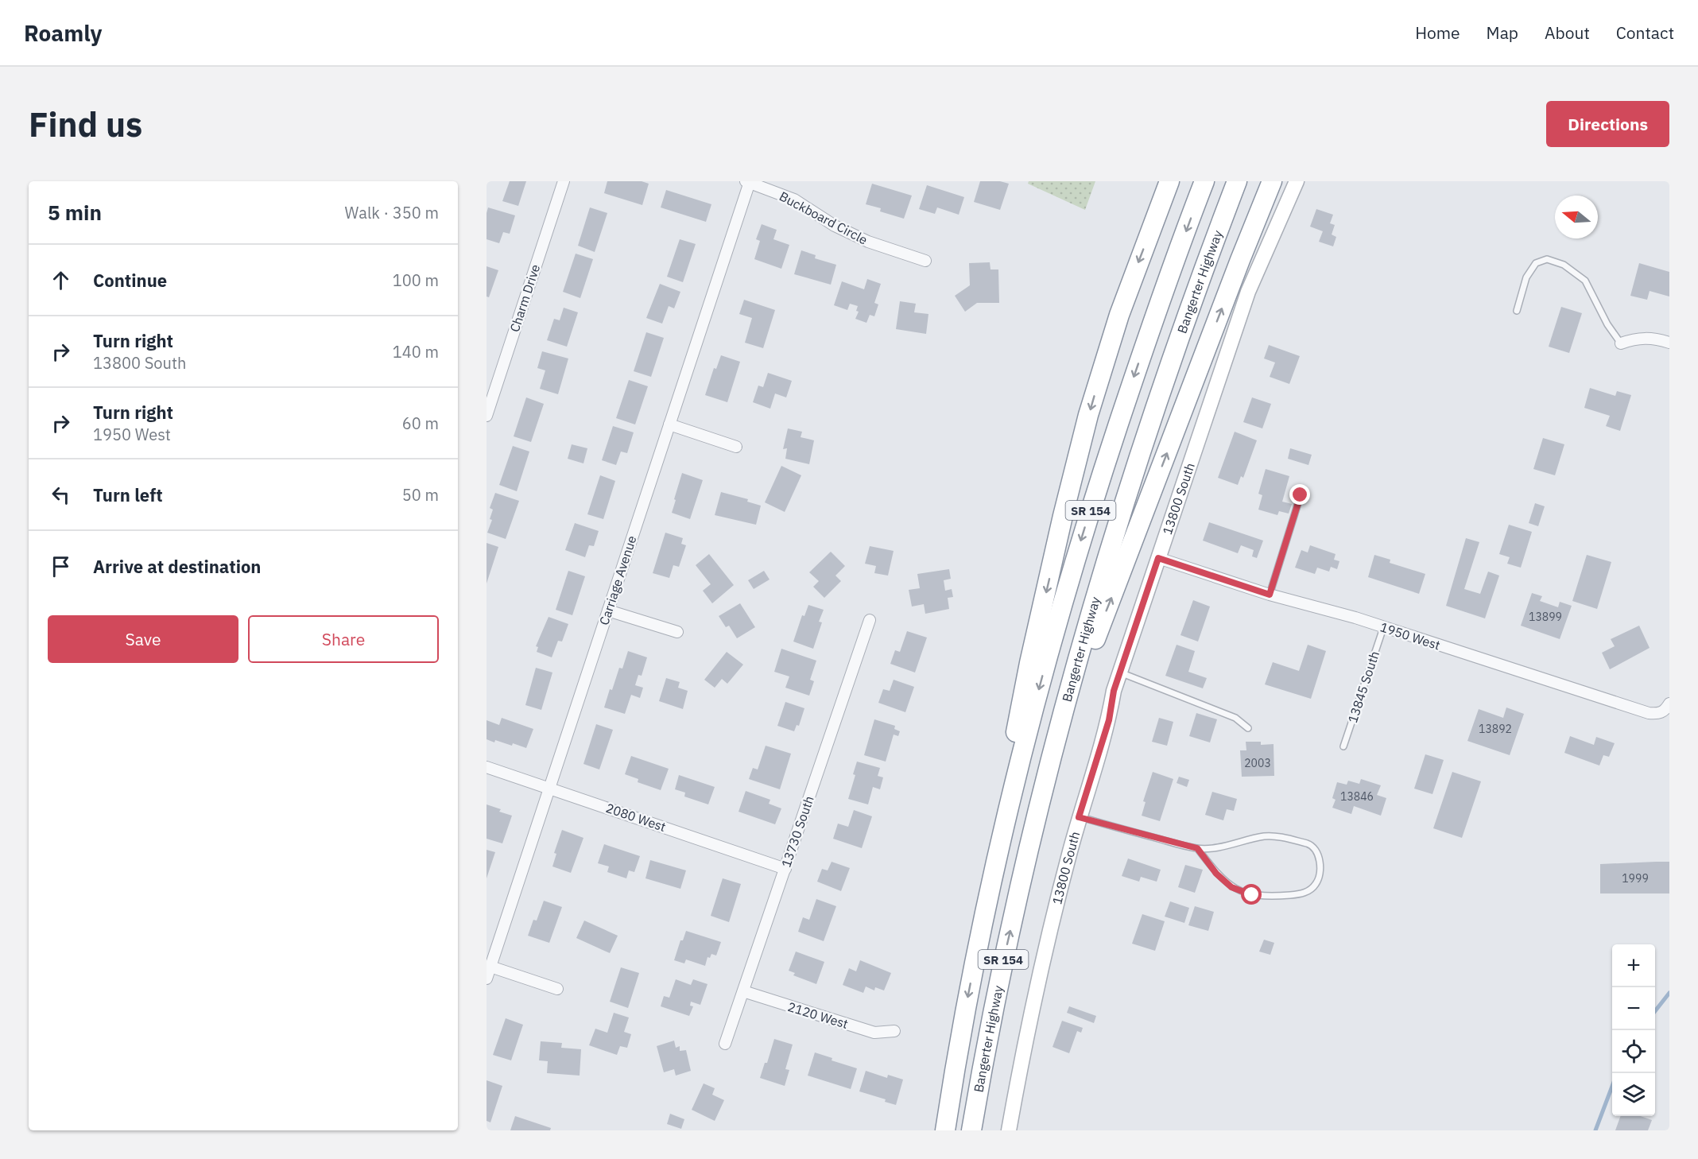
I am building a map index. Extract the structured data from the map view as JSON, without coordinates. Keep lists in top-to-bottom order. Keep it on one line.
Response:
{"streets":{"highway":["Bangerter Highway","SR 154"],"street":["Buckboard Circle","Charm Drive","13800 South","Carriage Avenue","1950 West","2080 West","13730 South","2120 West"],"lane":["13845 South"]},"crossings":[["Buckboard Circle","Carriage Avenue"],["13800 South","1950 West"],["Carriage Avenue","2080 West"],["1950 West","13845 South"],["2080 West","13730 South"],["13730 South","2120 West"]],"house_numbers":["13899","13892","2003","13846","1999"],"north":"left","page":{"header":"Roamly","nav":["Home","Map","About","Contact"],"buttons":["Directions",["Save","Share"]],"title":"Find us","heading":["5 min","Walk · 350 m"],"list":[["Continue","100 m"],["Turn right","13800 South","140 m"],["Turn right","1950 West","60 m"],["Turn left","50 m"],"Arrive at destination"],"map_buttons":["+","−"]}}
